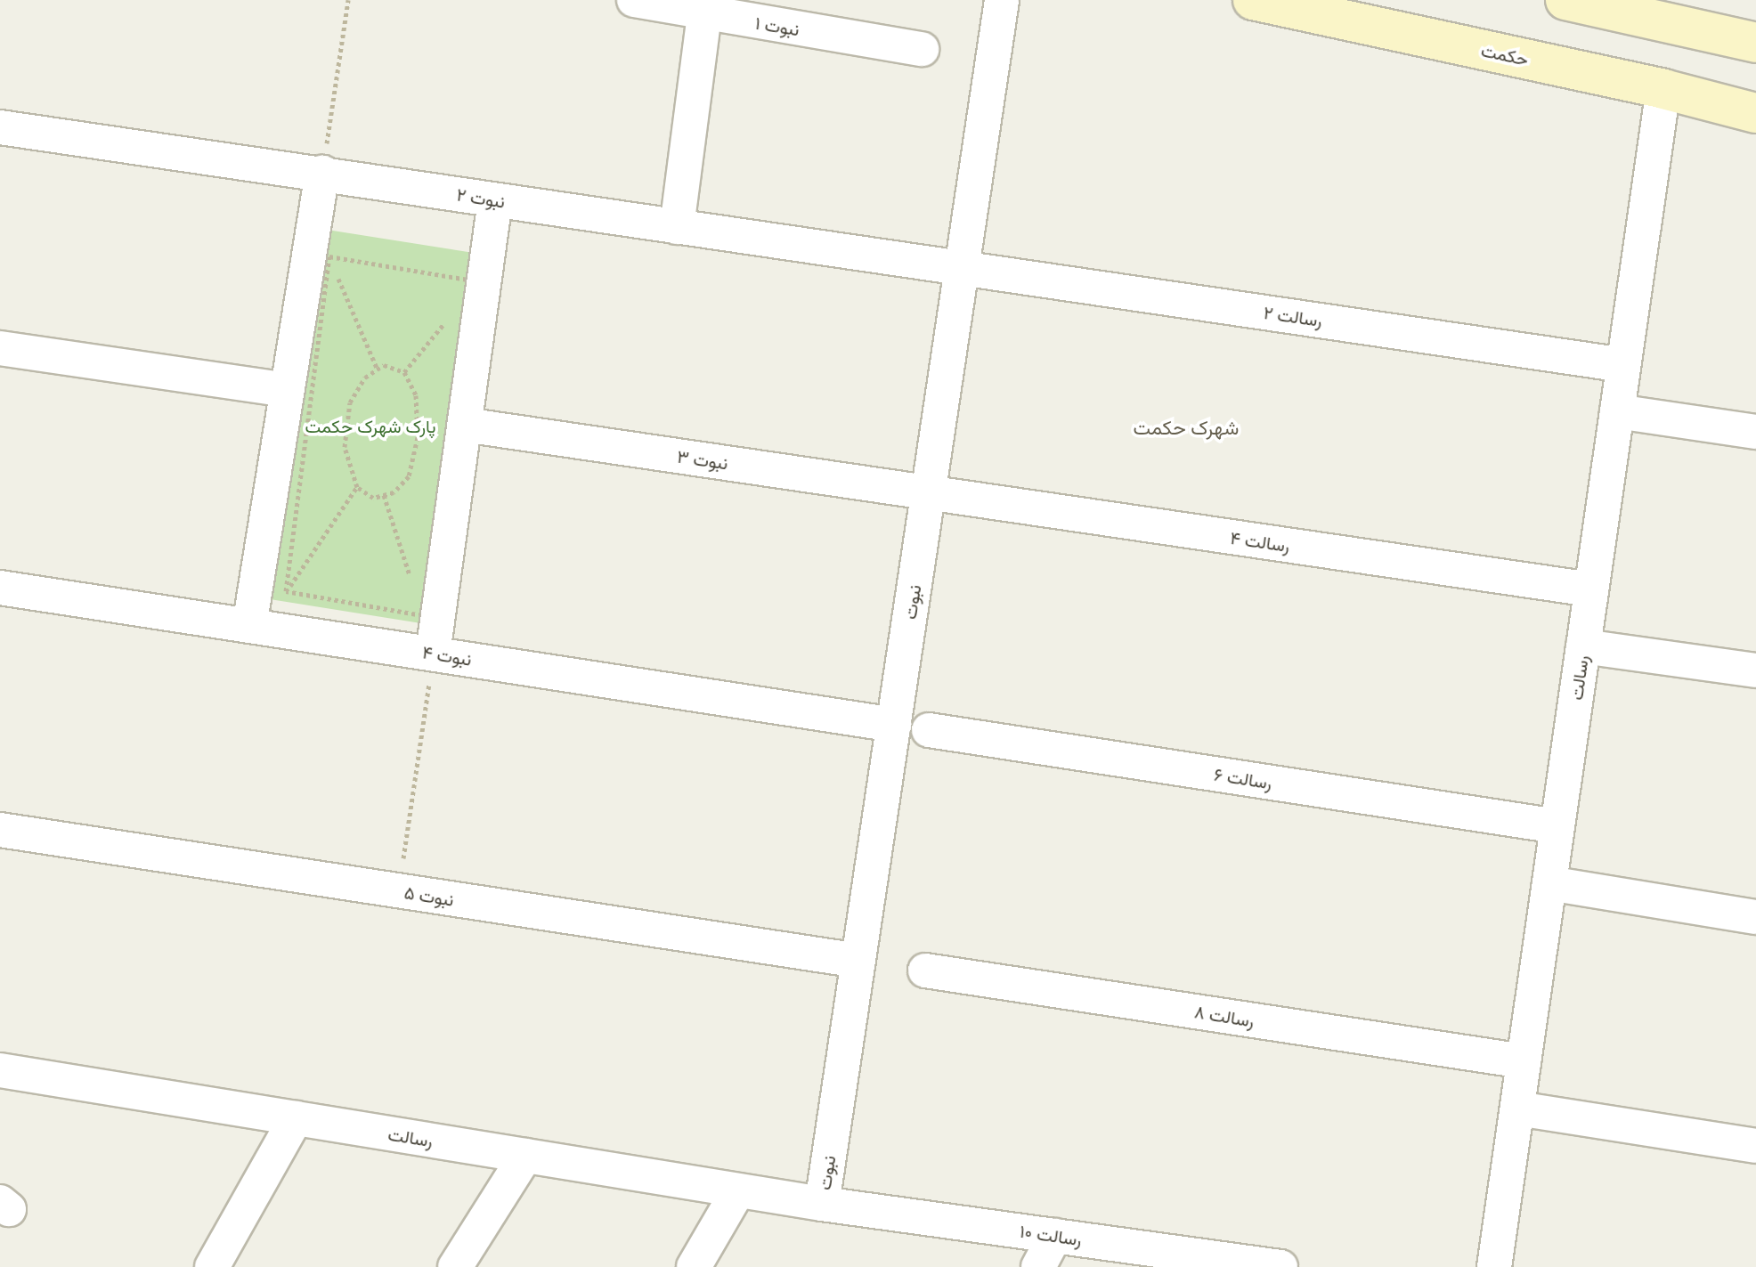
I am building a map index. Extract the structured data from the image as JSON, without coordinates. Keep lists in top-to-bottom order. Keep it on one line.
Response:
{"streets":{"street":["نبوت ۱","حکمت","نبوت ۲","رسالت ۲","نبوت ۳","رسالت ۴","نبوت","نبوت ۴","رسالت","رسالت ۶","نبوت ۵","رسالت ۸","رسالت ۱۰"]},"crossings":[["حکمت","رسالت"],["نبوت ۲","رسالت ۲"],["نبوت ۲","نبوت"],["رسالت ۲","نبوت"],["رسالت ۲","رسالت"],["نبوت ۳","رسالت ۴"],["نبوت ۳","نبوت"],["رسالت ۴","نبوت"],["رسالت ۴","رسالت"],["نبوت","نبوت ۴"],["نبوت","رسالت"],["نبوت","نبوت ۵"],["نبوت","رسالت ۱۰"],["رسالت","رسالت ۶"],["رسالت","رسالت ۸"],["رسالت","رسالت ۱۰"]],"districts":["شهرک حکمت"],"parks":["پارک شهرک حکمت"]}
